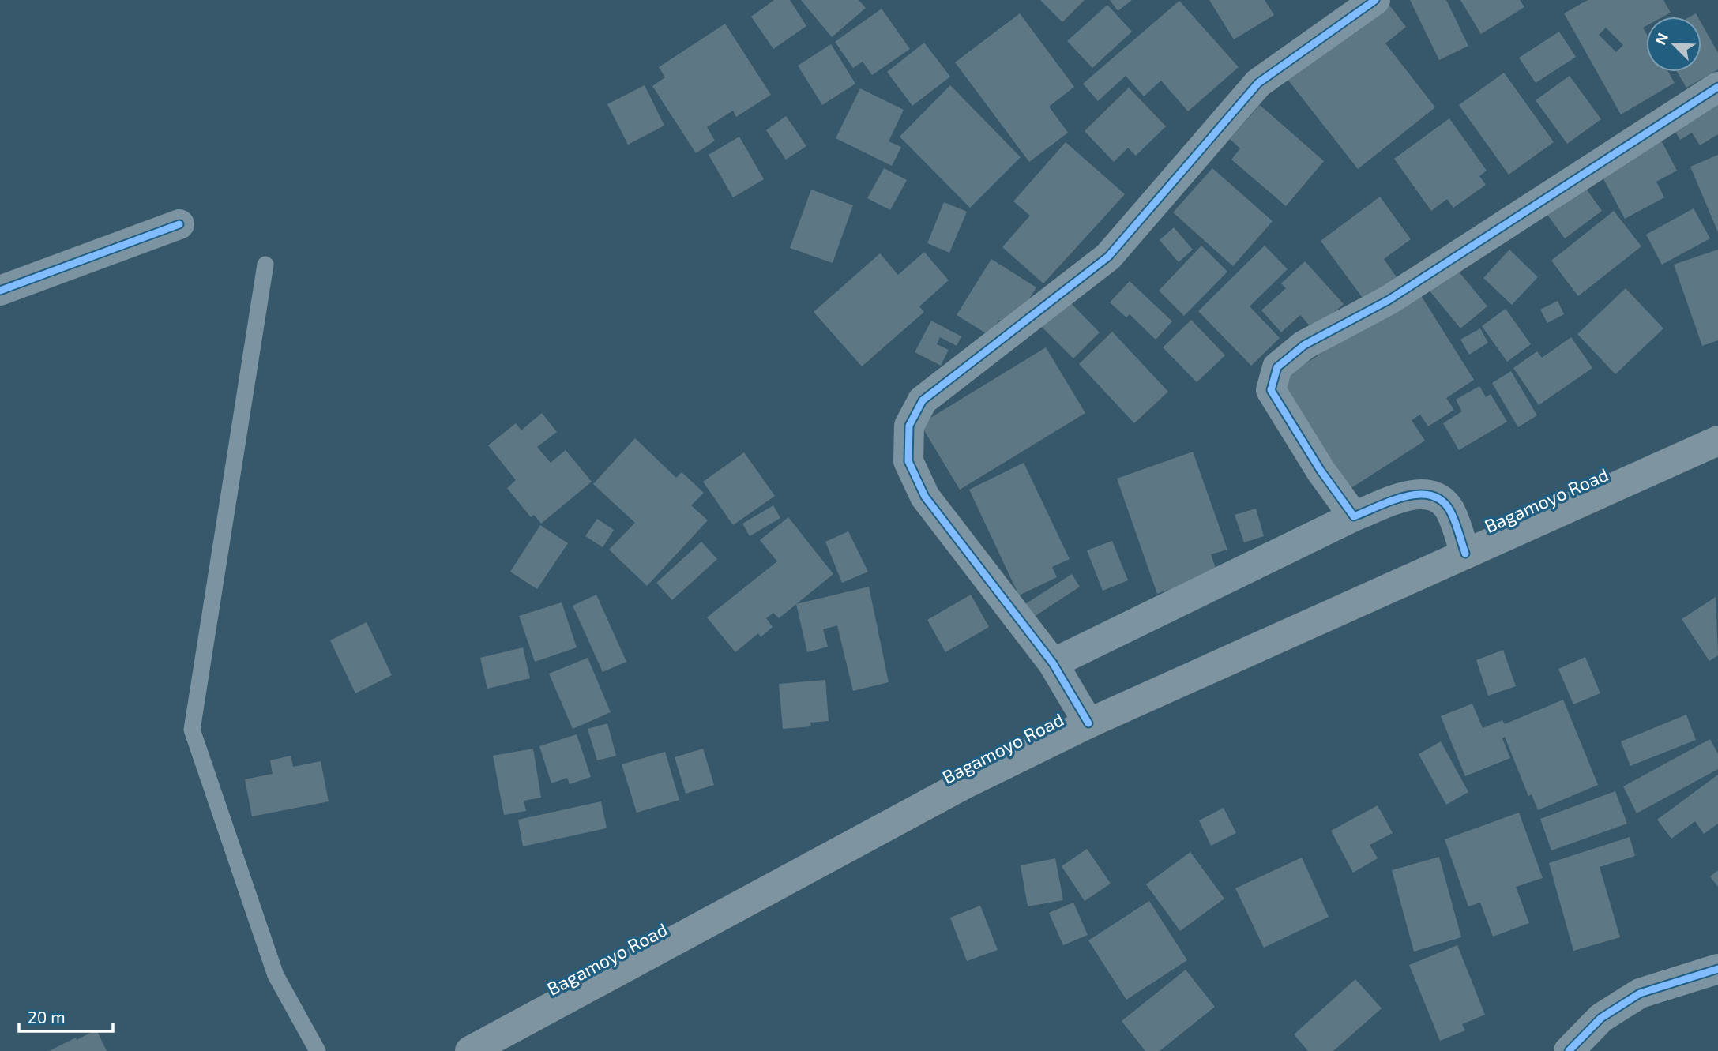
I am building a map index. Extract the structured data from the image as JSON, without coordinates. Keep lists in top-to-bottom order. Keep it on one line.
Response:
{"streets":{"highway":["Bagamoyo Road"]},"scale_bar":"20 m","north":"top left"}
